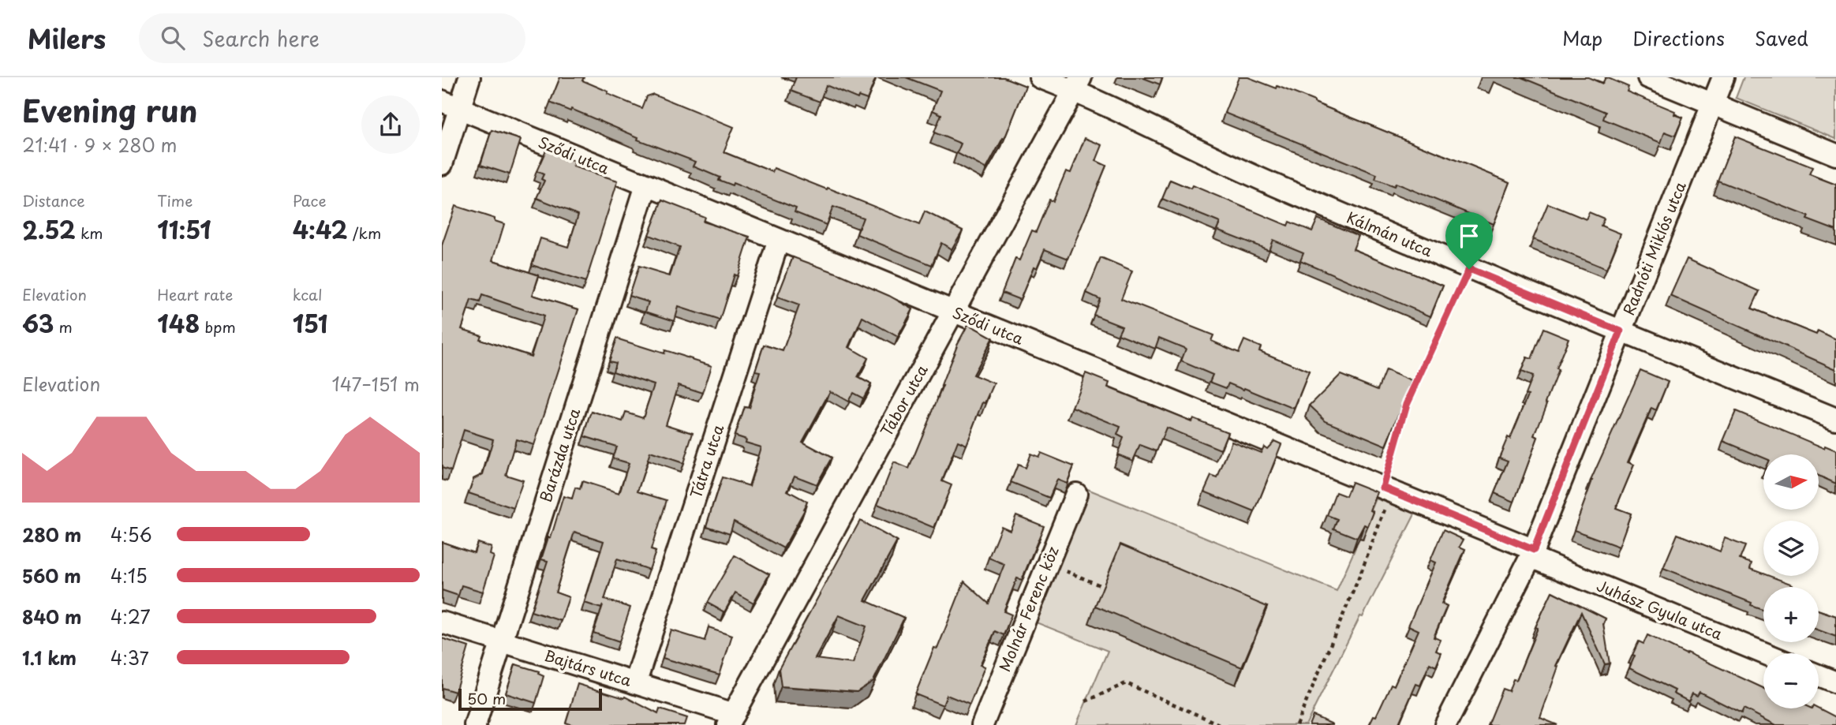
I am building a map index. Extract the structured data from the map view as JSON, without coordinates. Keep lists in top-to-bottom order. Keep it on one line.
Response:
{"streets":{"street":["Sződi utca","Kálmán utca","Radnóti Miklós utca","Tábor utca","Barázda utca","Tátra utca","Molnár Ferenc köz","Juhász Gyula utca","Bajtárs utca"]},"crossings":[["Sződi utca","Radnóti Miklós utca"],["Sződi utca","Tábor utca"],["Sződi utca","Barázda utca"],["Sződi utca","Tátra utca"],["Sződi utca","Juhász Gyula utca"],["Kálmán utca","Radnóti Miklós utca"],["Kálmán utca","Tábor utca"],["Radnóti Miklós utca","Juhász Gyula utca"],["Tábor utca","Bajtárs utca"],["Barázda utca","Bajtárs utca"],["Tátra utca","Bajtárs utca"]],"scale_bar":"50 m","north":"right","page":{"header":"Milers","search":"Search here","nav":["Map","Directions","Saved"],"heading":["Evening run","21:41 · 9 × 280 m"],"stats":[["Distance","2.52 km"],["Time","11:51"],["Pace","4:42 /km"],["Elevation","63 m"],["Heart rate","148 bpm"],["kcal","151"]],"chart":["Elevation","147–151 m"],"map_buttons":["+","−"],"list":[{"name":"280 m","note":"4:56"},{"name":"560 m","note":"4:15"},{"name":"840 m","note":"4:27"},{"name":"1.1 km","note":"4:37"}],"scale":"50 m"}}
